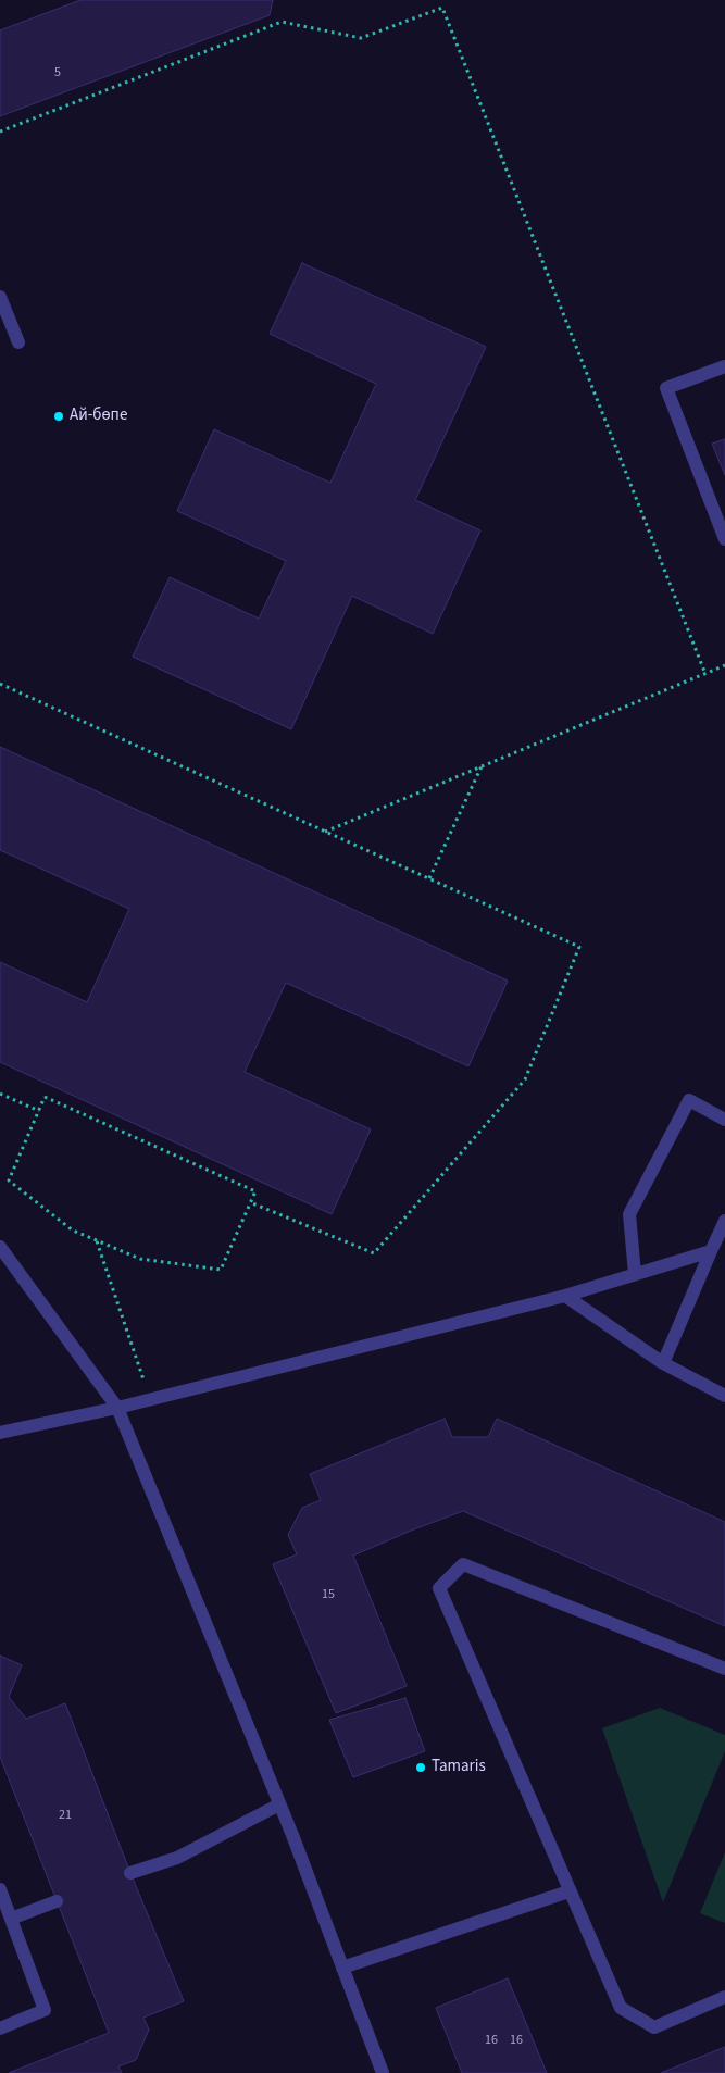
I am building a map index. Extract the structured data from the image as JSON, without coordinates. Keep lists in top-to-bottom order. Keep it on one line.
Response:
{"places":["Ай-бөпе","Tamaris"],"house_numbers":["5","15","21","16","16"]}
